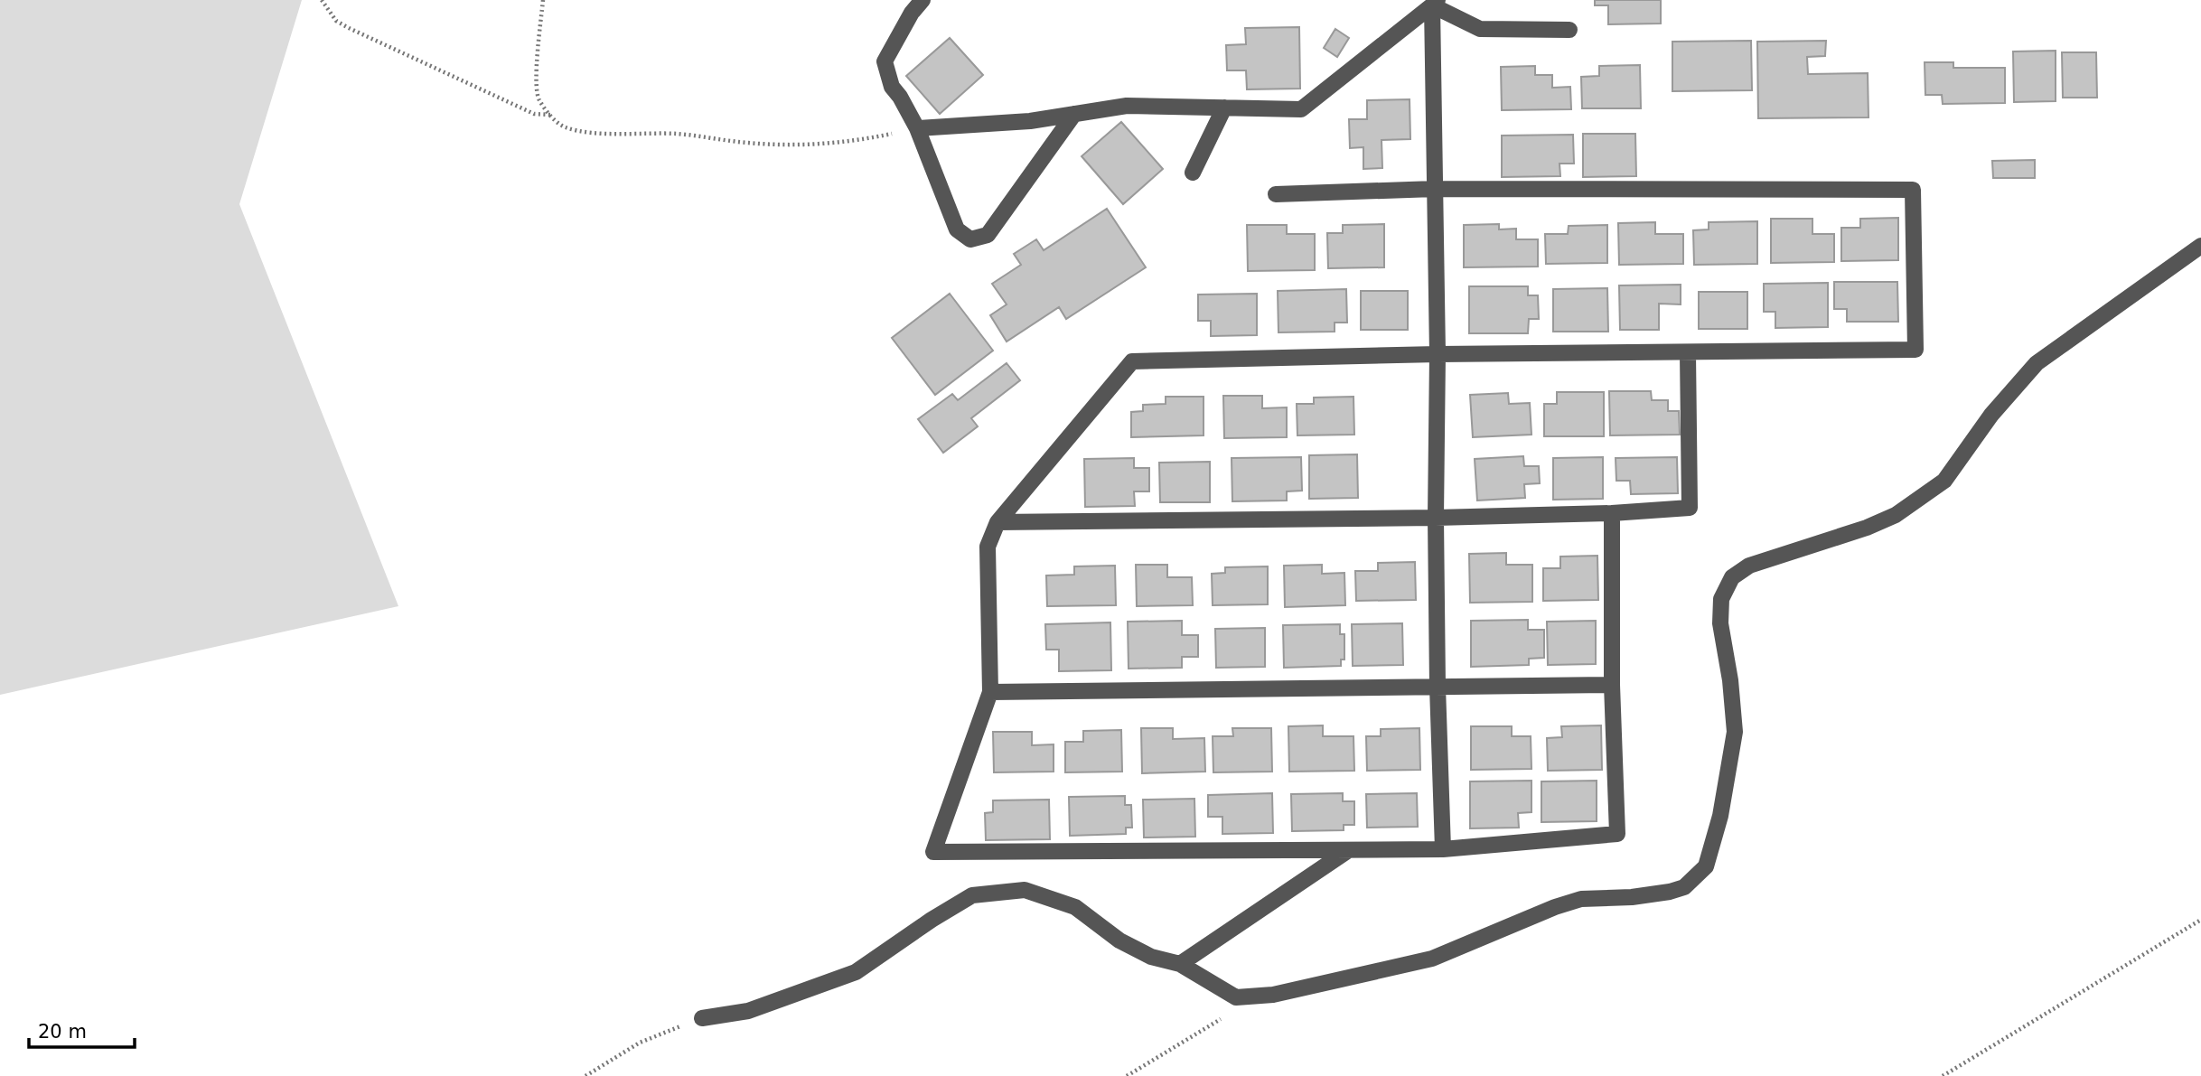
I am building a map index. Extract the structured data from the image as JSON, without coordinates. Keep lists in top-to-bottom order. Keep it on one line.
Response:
{"scale_bar":"20 m"}
